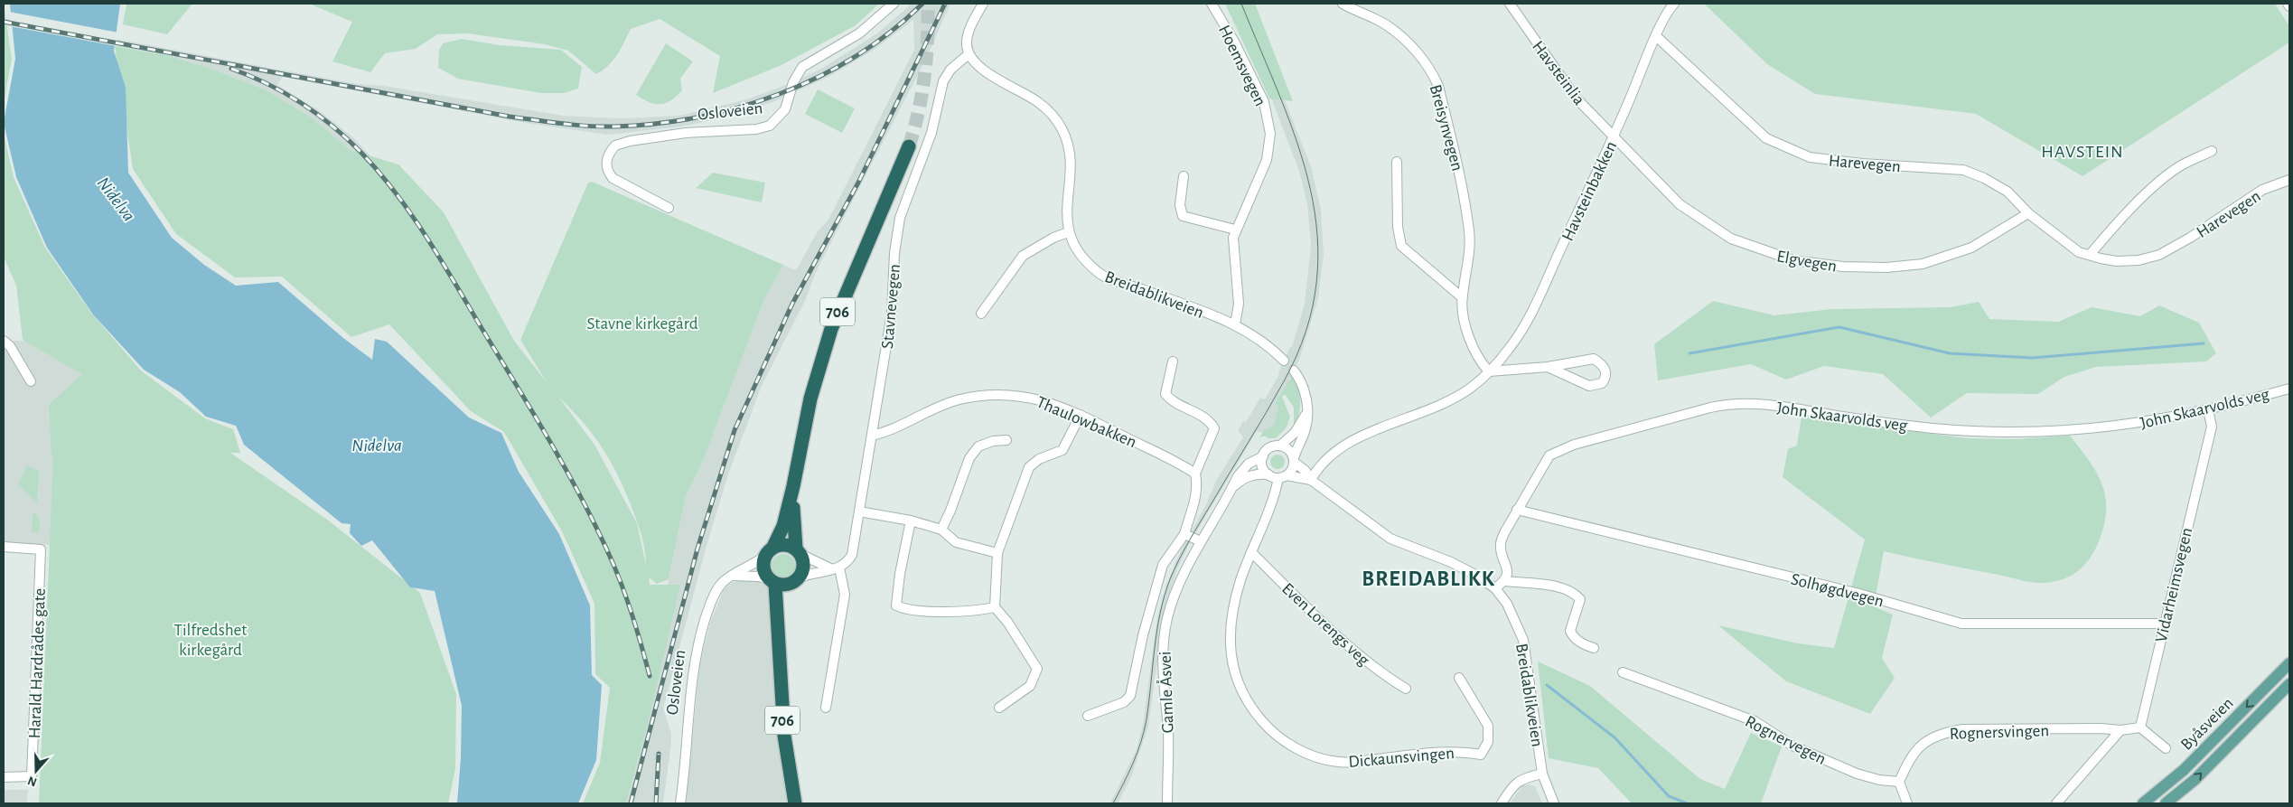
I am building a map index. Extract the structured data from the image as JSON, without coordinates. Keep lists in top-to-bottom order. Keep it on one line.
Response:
{"streets":{"highway":["706"],"main road":["Byåsveien"],"street":["Hoemsvegen","Havsteinlia","Osloveien","Breisynvegen","Harevegen","Havsteinbakken","Elgvegen","Breidablikveien","Stavnevegen","John Skaarvolds veg","Thaulowbakken","Vidarheimsvegen","Solhøgdvegen","Even Lorengs veg","Harald Hardrådes gate","Gamle Åsvei","Rognersvingen","Rognervegen","Dickaunsvingen"]},"crossings":[["Hoemsvegen","Breidablikveien"],["Havsteinlia","Havsteinbakken"],["Havsteinlia","Elgvegen"],["Osloveien","706"],["Breisynvegen","Havsteinbakken"],["Harevegen","Havsteinbakken"],["Harevegen","Elgvegen"],["Havsteinbakken","Elgvegen"],["Havsteinbakken","Breidablikveien"],["Breidablikveien","Stavnevegen"],["Breidablikveien","Gamle Åsvei"],["Breidablikveien","Dickaunsvingen"],["Stavnevegen","Thaulowbakken"],["John Skaarvolds veg","Vidarheimsvegen"],["John Skaarvolds veg","Solhøgdvegen"],["Vidarheimsvegen","Solhøgdvegen"],["Vidarheimsvegen","Rognersvingen"],["Even Lorengs veg","Dickaunsvingen"],["Gamle Åsvei","Dickaunsvingen"],["Rognersvingen","Rognervegen"]],"districts":["HAVSTEIN","BREIDABLIKK"],"water":["Nidelva"],"parks":["Stavne kirkegård","Tilfredshet kirkegård"],"north":"bottom"}
